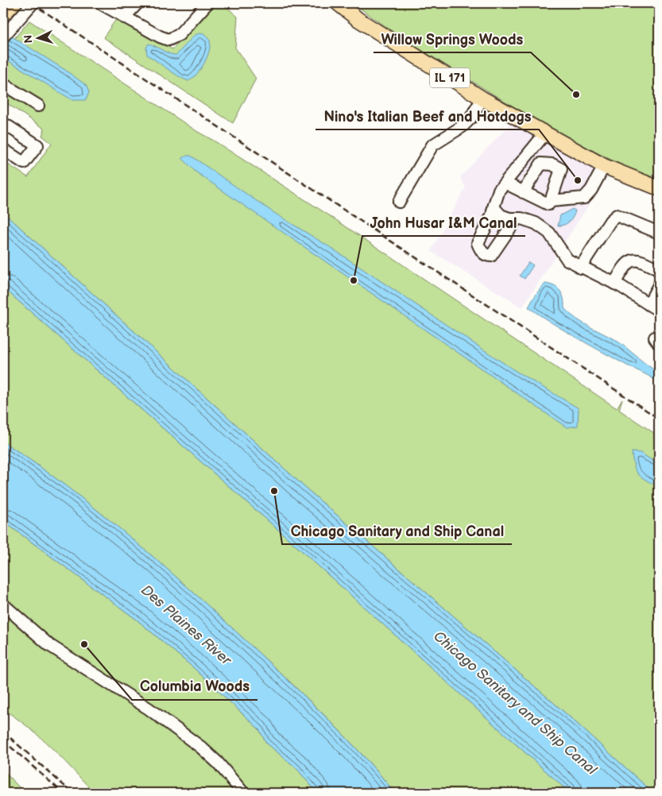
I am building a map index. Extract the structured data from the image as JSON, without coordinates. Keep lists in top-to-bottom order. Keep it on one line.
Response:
{"streets":{"main road":["IL 171"]},"water":["Des Plaines River","Chicago Sanitary and Ship Canal"],"places":["Willow Springs Woods","Nino's Italian Beef and Hotdogs","John Husar I&M Canal","Chicago Sanitary and Ship Canal","Columbia Woods"],"north":"left"}
